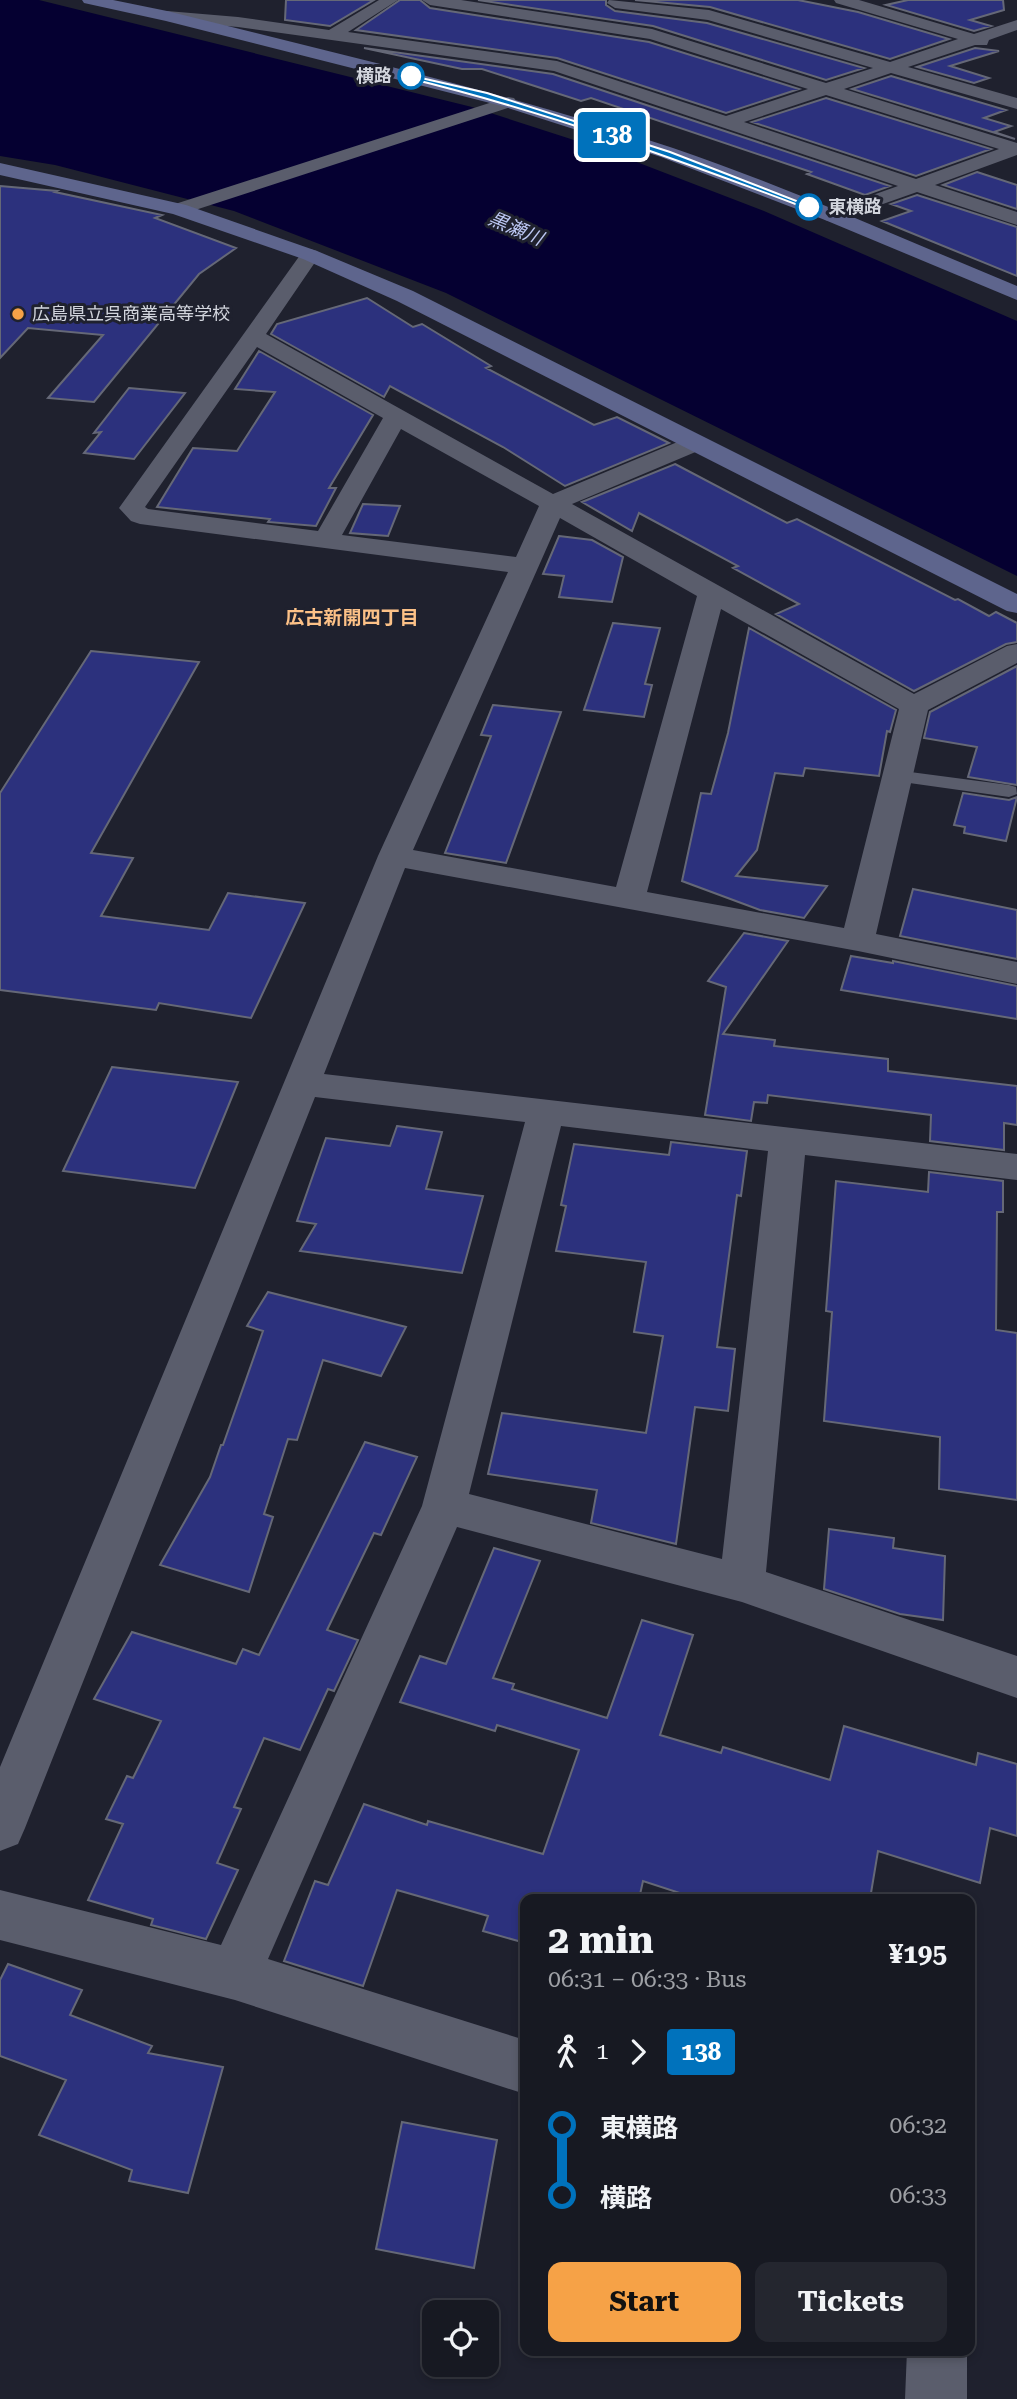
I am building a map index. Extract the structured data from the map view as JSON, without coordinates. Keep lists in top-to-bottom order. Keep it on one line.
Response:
{"districts":["広古新開四丁目"],"water":["黒瀬川"],"places":["横路","東横路","広島県立呉商業高等学校"],"lines":["bus line 138"],"page":{"on_map":"138","heading":["2 min","06:31 – 06:33 · Bus","¥195"],"legs":["1","138"],"list":[{"name":"東横路","value":"06:32"},{"name":"横路","value":"06:33"}],"buttons":["Start","Tickets"]}}
